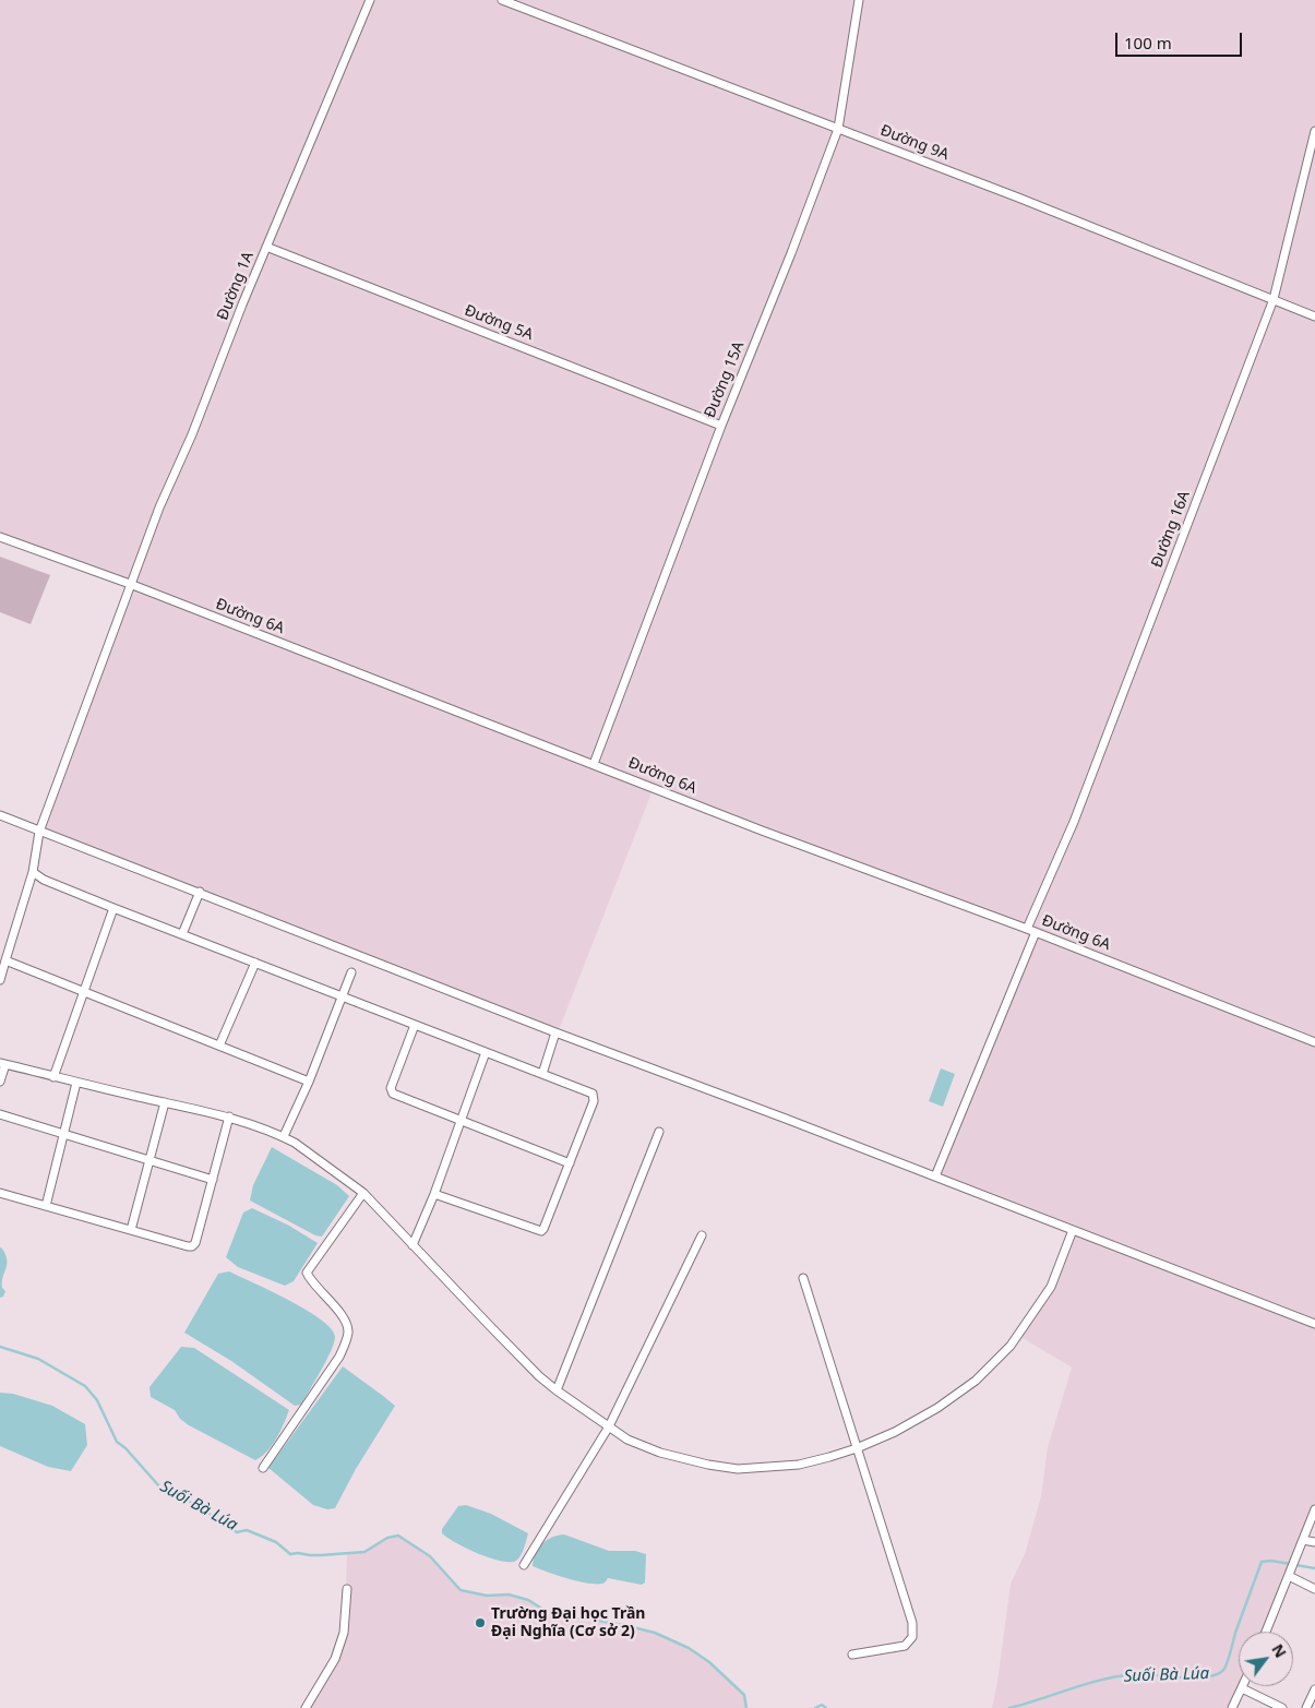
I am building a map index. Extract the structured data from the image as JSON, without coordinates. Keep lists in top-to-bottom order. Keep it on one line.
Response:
{"streets":{"street":["Đường 9A","Đường 1A","Đường 5A","Đường 15A","Đường 16A","Đường 6A"]},"crossings":[["Đường 9A","Đường 15A"],["Đường 9A","Đường 16A"],["Đường 1A","Đường 5A"],["Đường 1A","Đường 6A"],["Đường 5A","Đường 15A"],["Đường 15A","Đường 6A"],["Đường 16A","Đường 6A"]],"water":["Suối Bà Lúa"],"places":["Trường Đại học Trần Đại Nghĩa (Cơ sở 2)"],"scale_bar":"100 m","north":"top right"}
